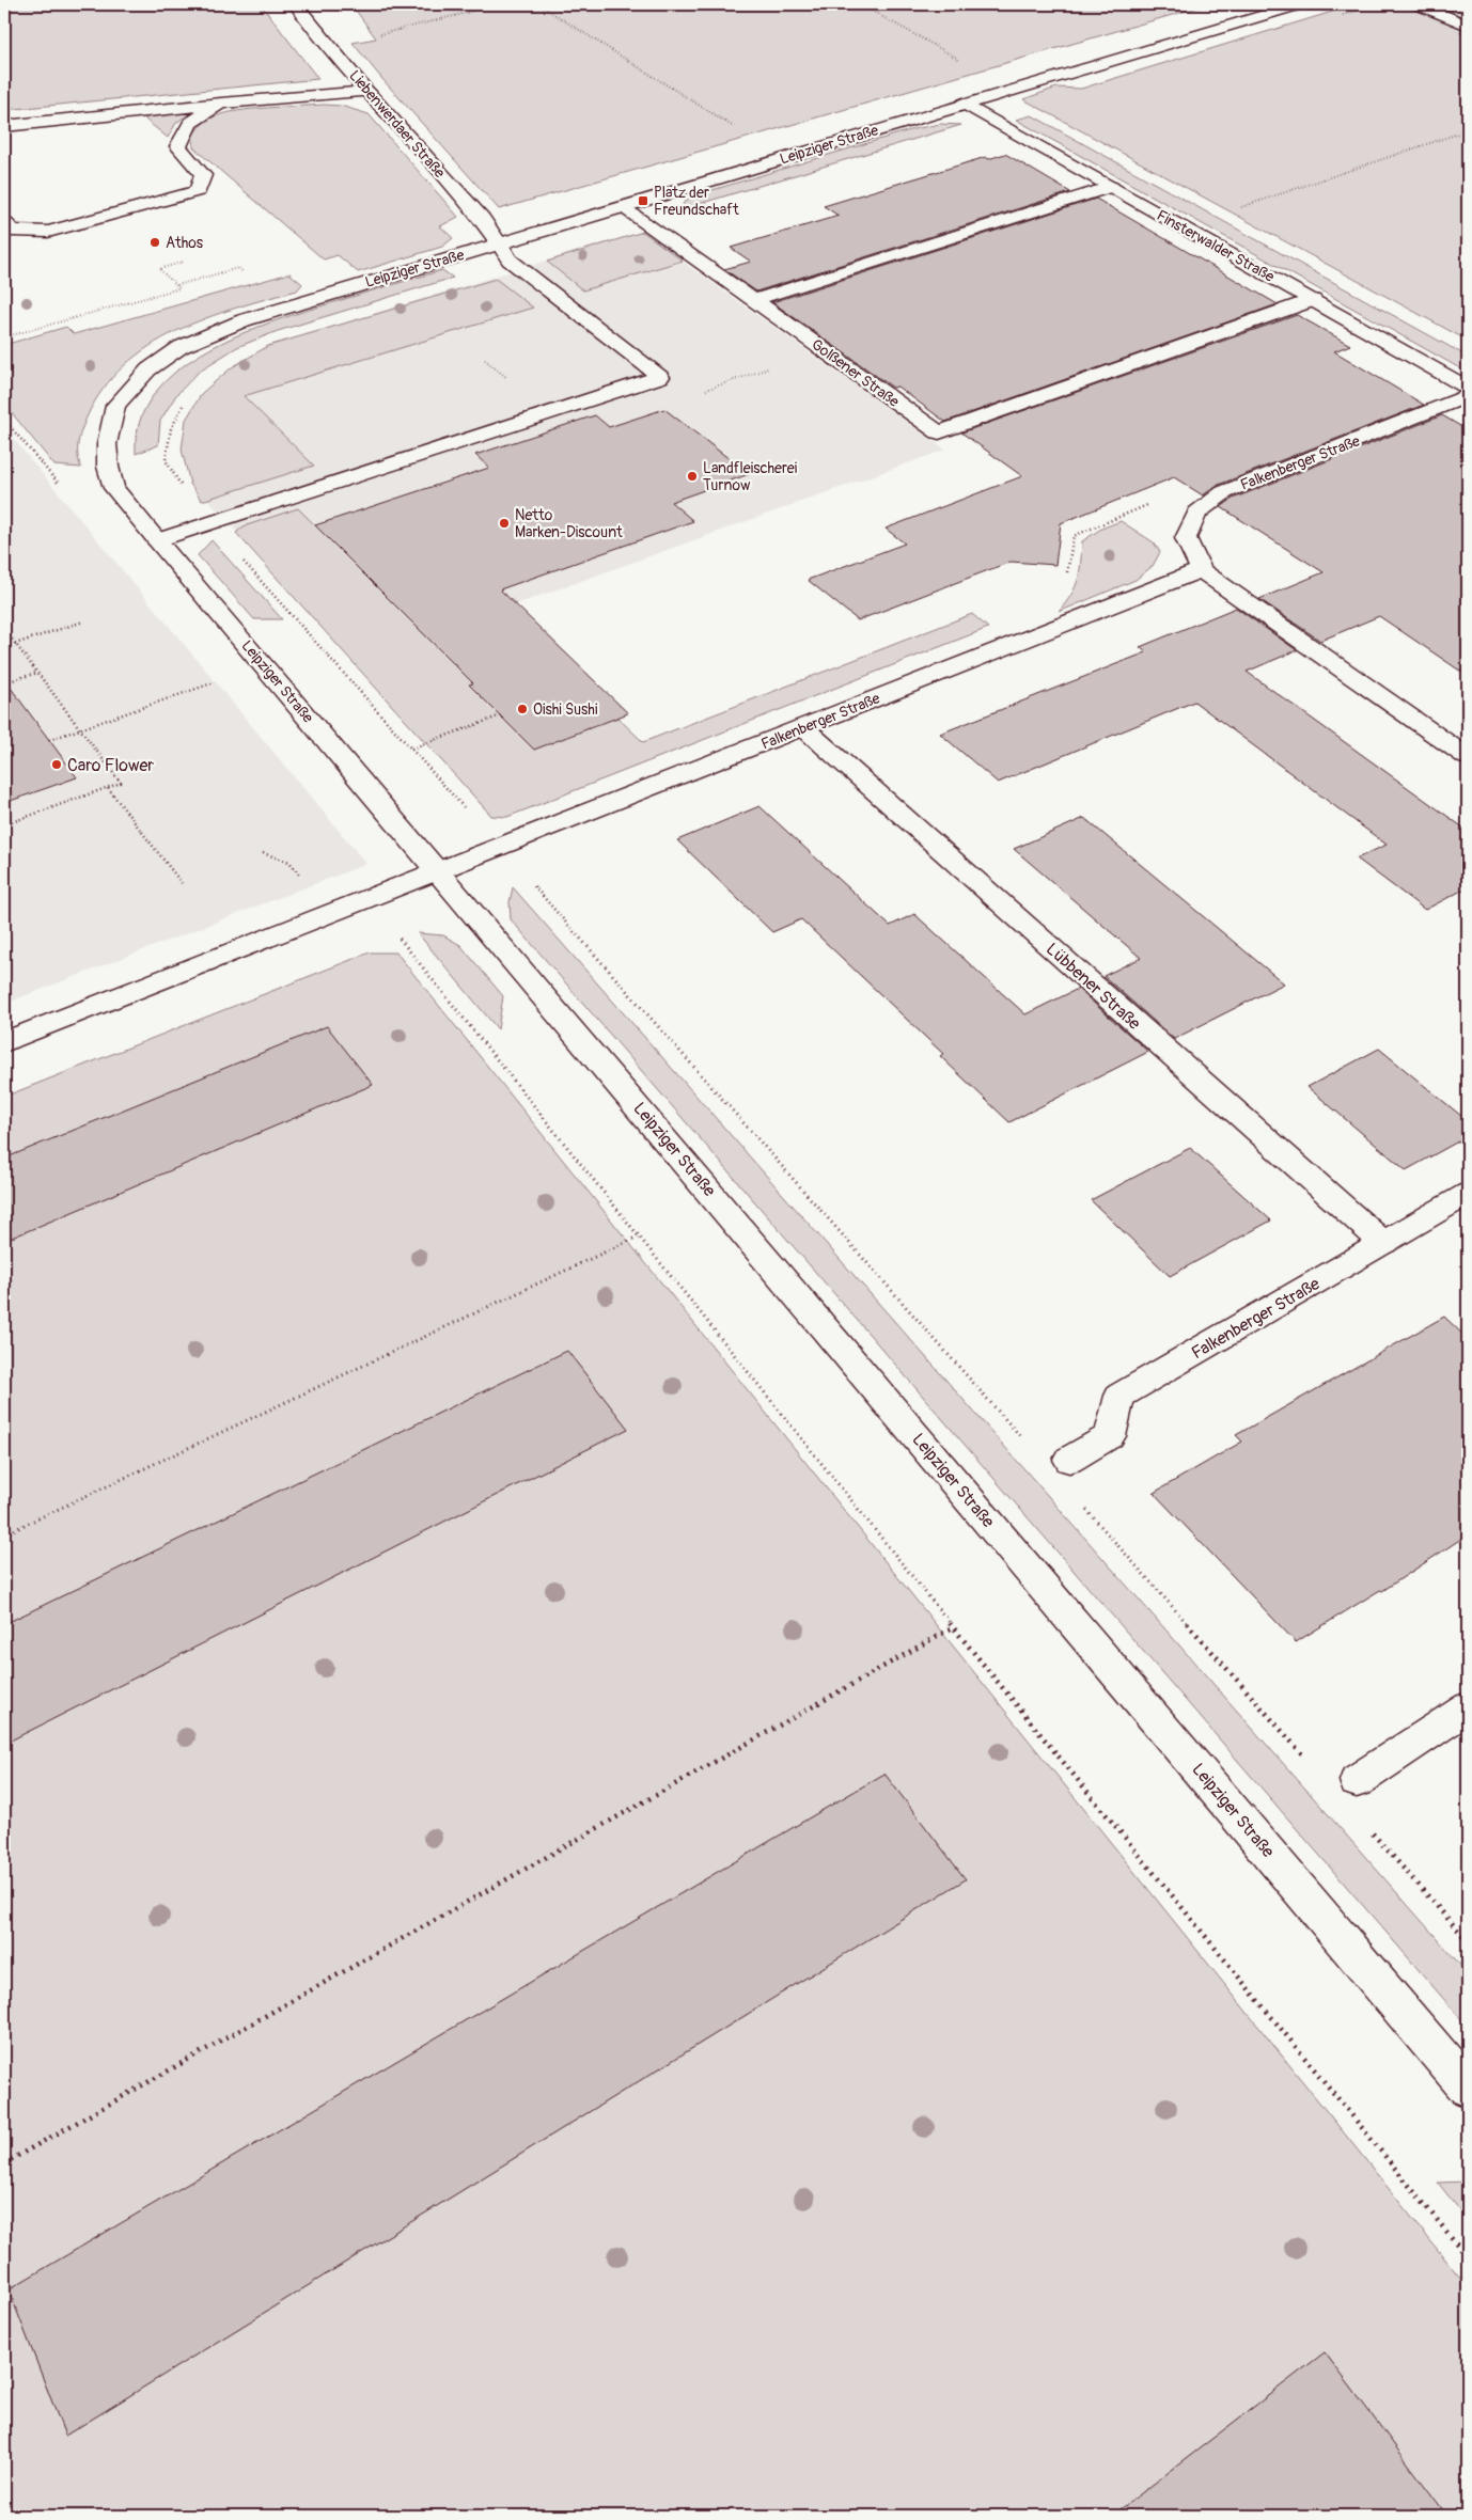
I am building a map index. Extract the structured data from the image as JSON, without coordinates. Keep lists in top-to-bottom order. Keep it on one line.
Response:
{"streets":{"street":["Liebenwerdaer Straße","Leipziger Straße","Finsterwalder Straße","Golßener Straße","Falkenberger Straße","Lübbener Straße"]},"crossings":[["Liebenwerdaer Straße","Leipziger Straße"],["Leipziger Straße","Finsterwalder Straße"],["Leipziger Straße","Falkenberger Straße"],["Finsterwalder Straße","Golßener Straße"],["Falkenberger Straße","Lübbener Straße"]],"places":{"transit":["Platz der Freundschaft"],"other":["Athos","Landfleischerei Turnow","Netto Marken-Discount","Oishi Sushi","Caro Flower"]}}
